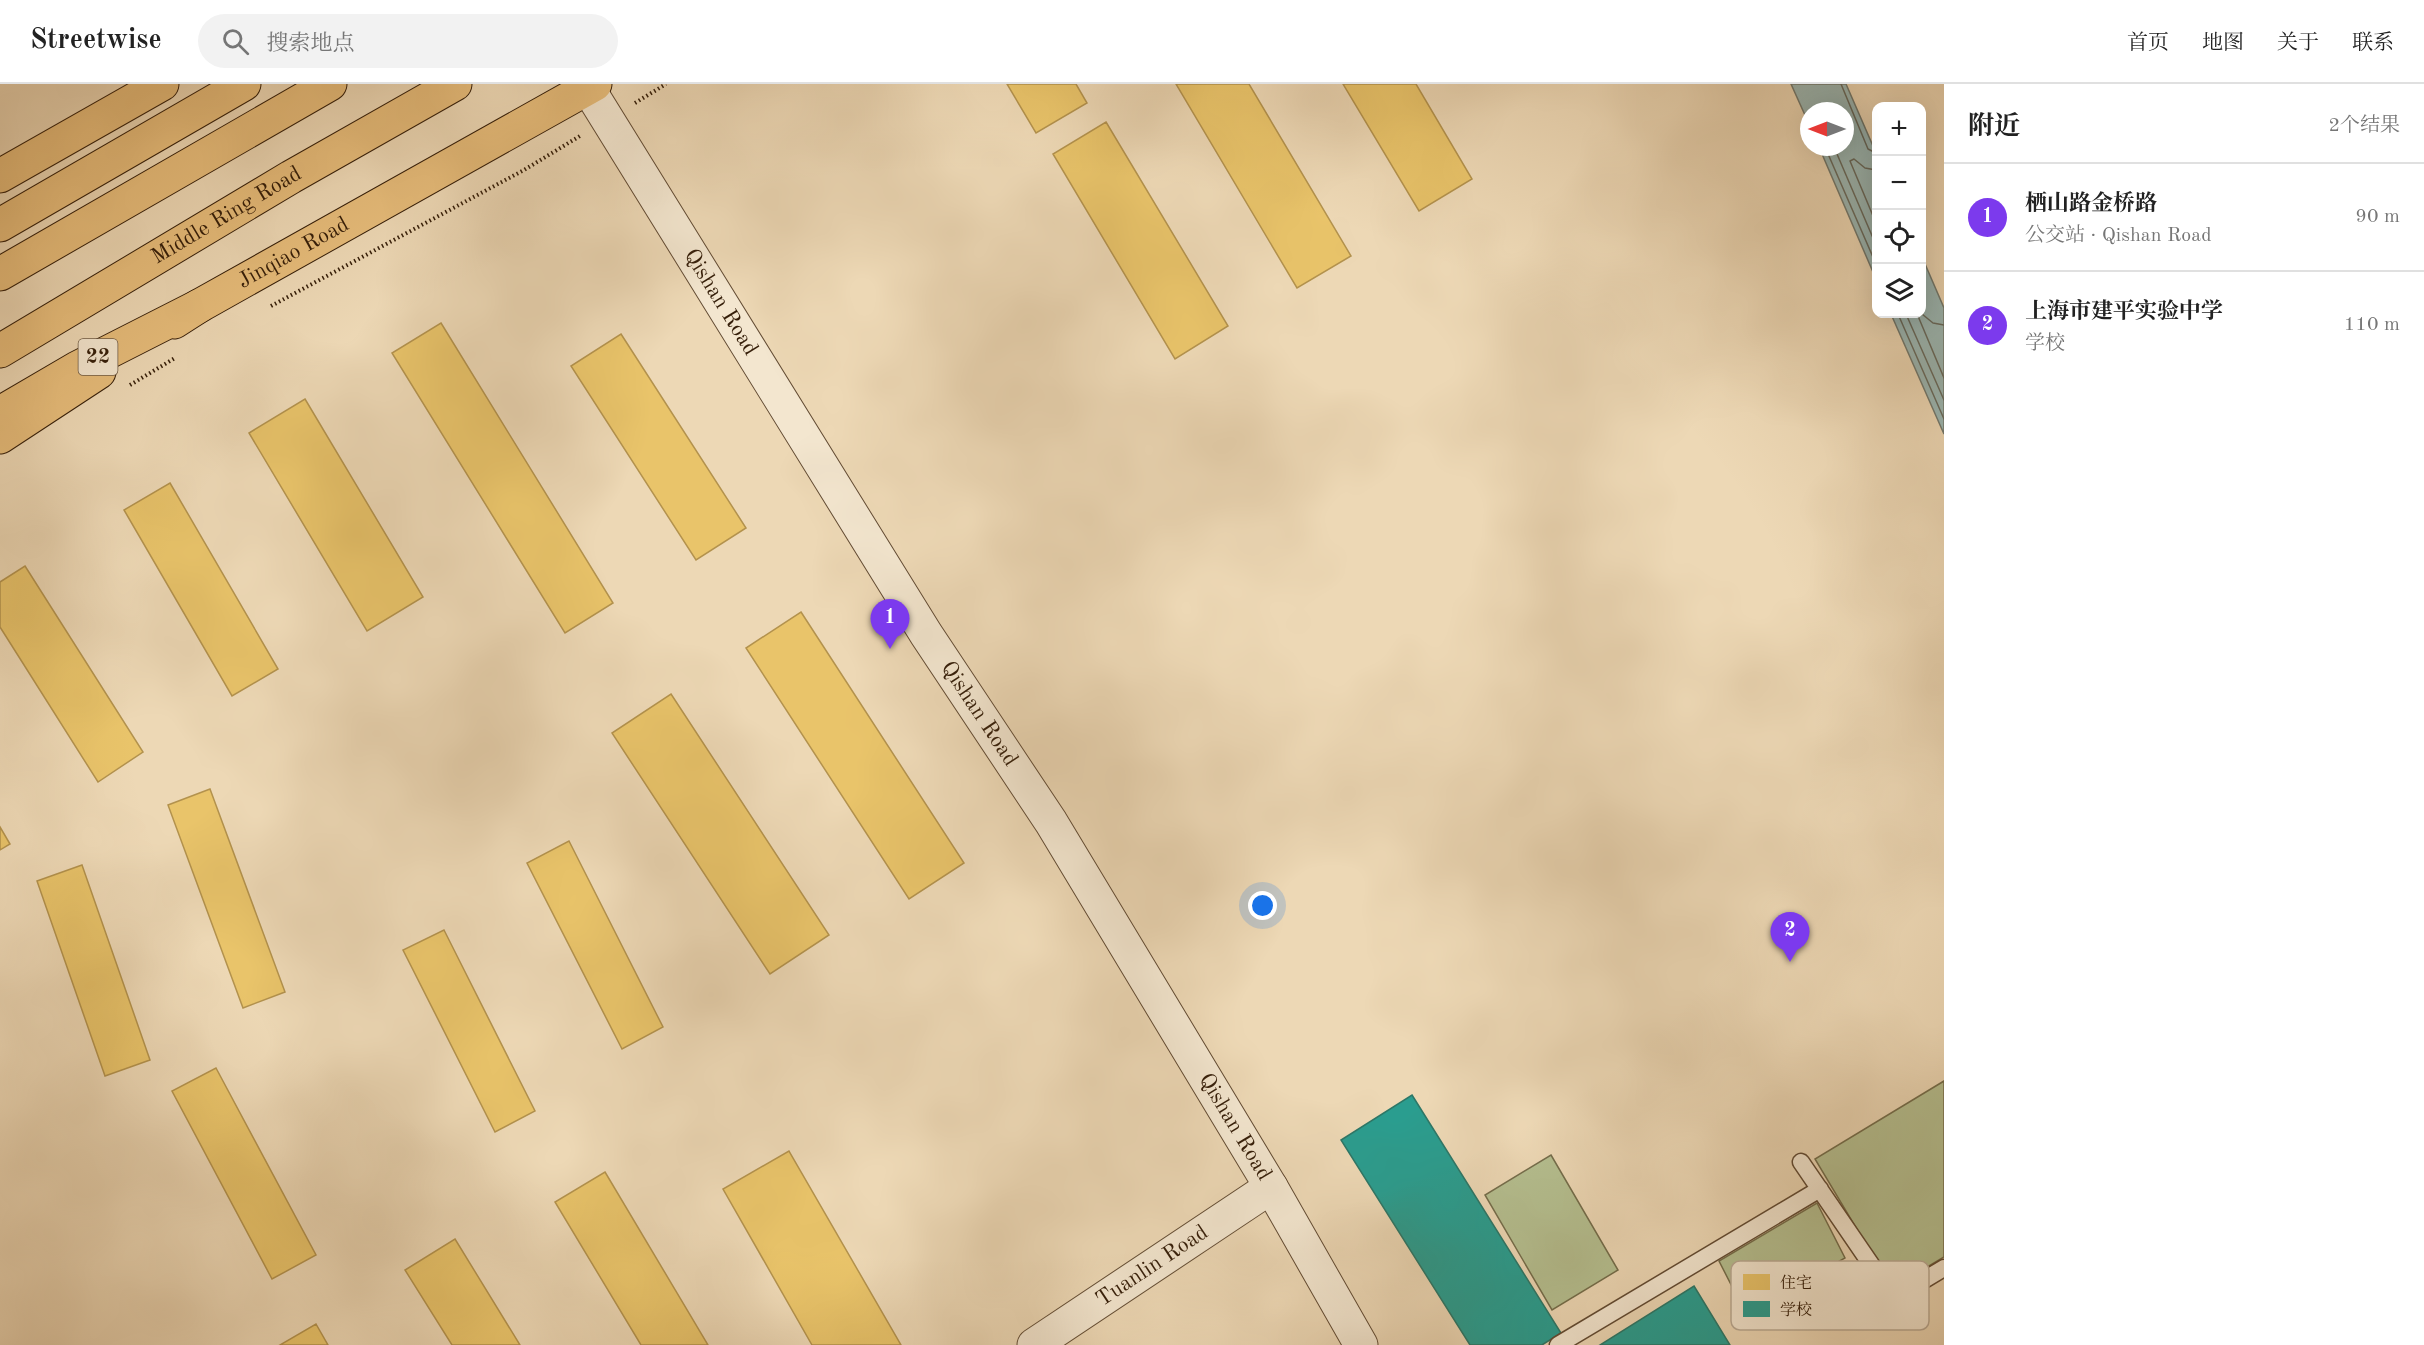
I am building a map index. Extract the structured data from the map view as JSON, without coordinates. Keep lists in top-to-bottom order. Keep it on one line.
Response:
{"streets":{"main road":["Middle Ring Road","Jinqiao Road","22"],"street":["Qishan Road","Tuanlin Road"]},"crossings":[["Jinqiao Road","Qishan Road"],["Jinqiao Road","22"],["Qishan Road","Tuanlin Road"]],"legend":["住宅","学校"],"north":"left","page":{"header":"Streetwise","search":"搜索地点","nav":["首页","地图","关于","联系"],"heading":["附近","2个结果"],"map_buttons":["+","−"],"list":[{"mark":"1","name":"栖山路金桥路","note":"公交站 · Qishan Road","value":"90 m"},{"mark":"2","name":"上海市建平实验中学","note":"学校","value":"110 m"}],"pins":["1","2"]}}
